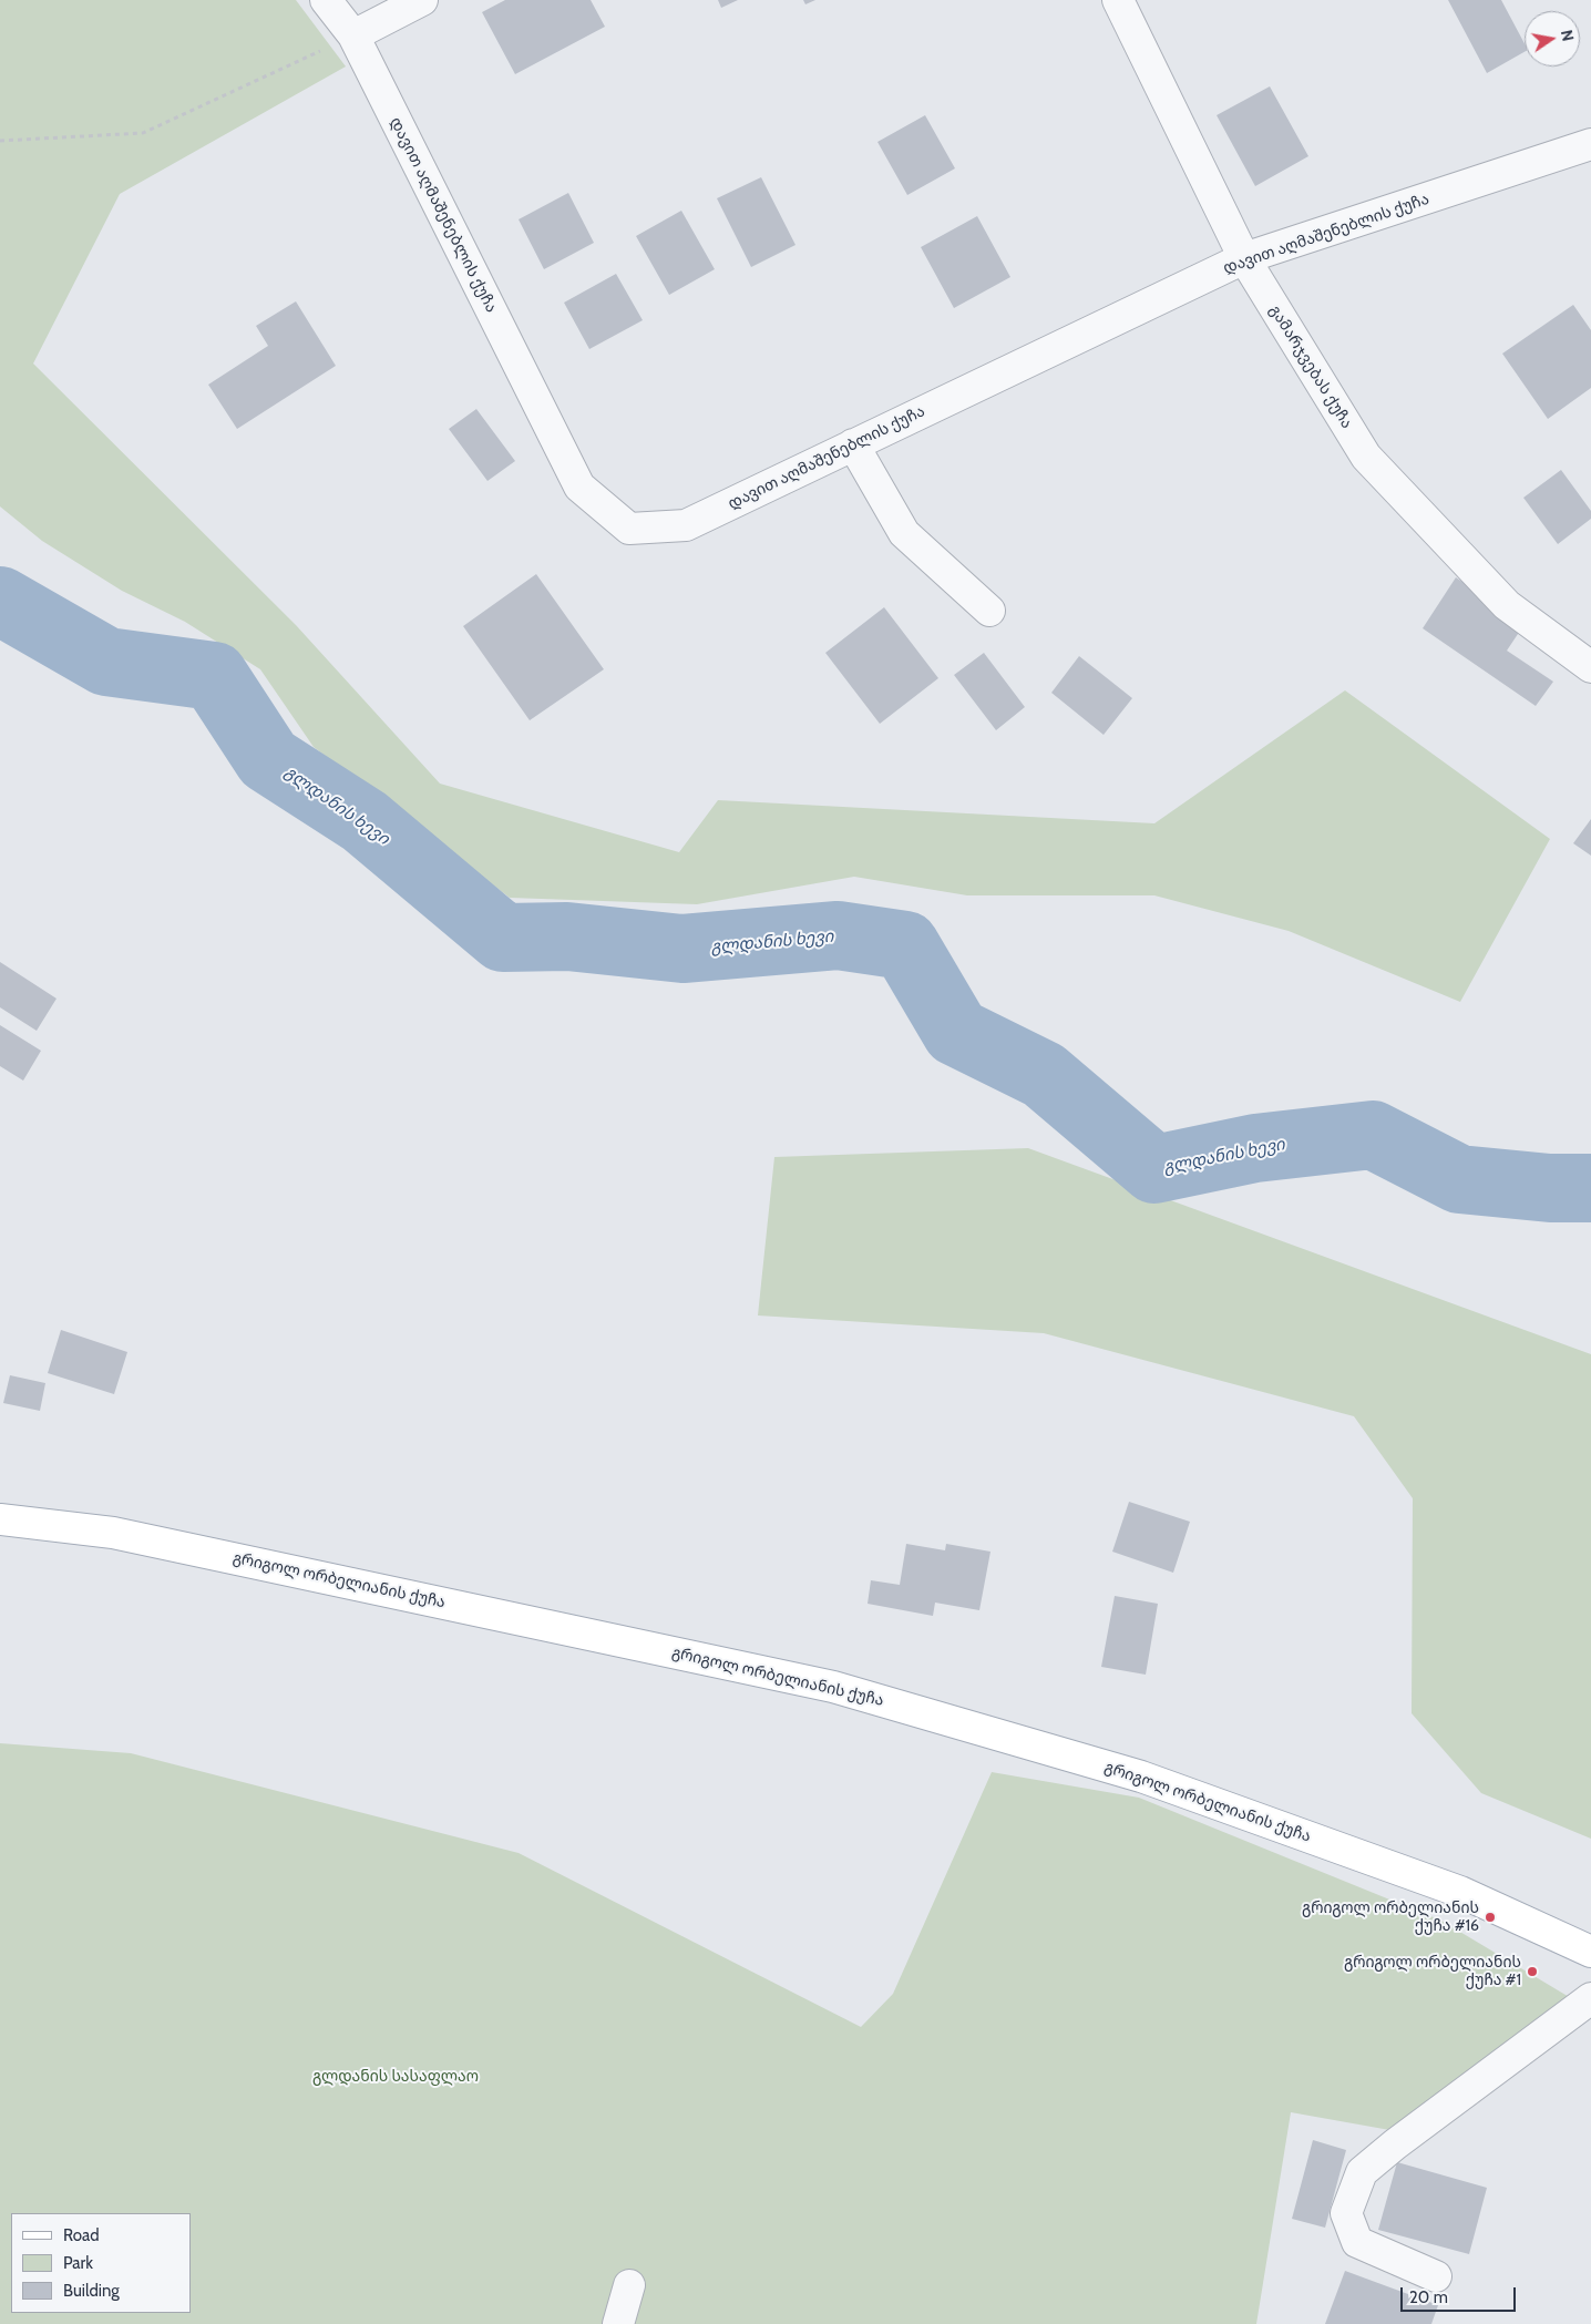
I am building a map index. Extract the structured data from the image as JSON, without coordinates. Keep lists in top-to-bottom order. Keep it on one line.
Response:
{"streets":{"main road":["გრიგოლ ორბელიანის ქუჩა"],"street":["დავით აღმაშენებლის ქუჩა","გამარჯვებას ქუჩა"]},"crossings":[["დავით აღმაშენებლის ქუჩა","გამარჯვებას ქუჩა"]],"water":["გლდანის ხევი"],"parks":["გლდანის სასაფლაო"],"places":["გრიგოლ ორბელიანის ქუჩა #16","გრიგოლ ორბელიანის ქუჩა #1"],"legend":["Road","Park","Building"],"scale_bar":"20 m","north":"right"}
